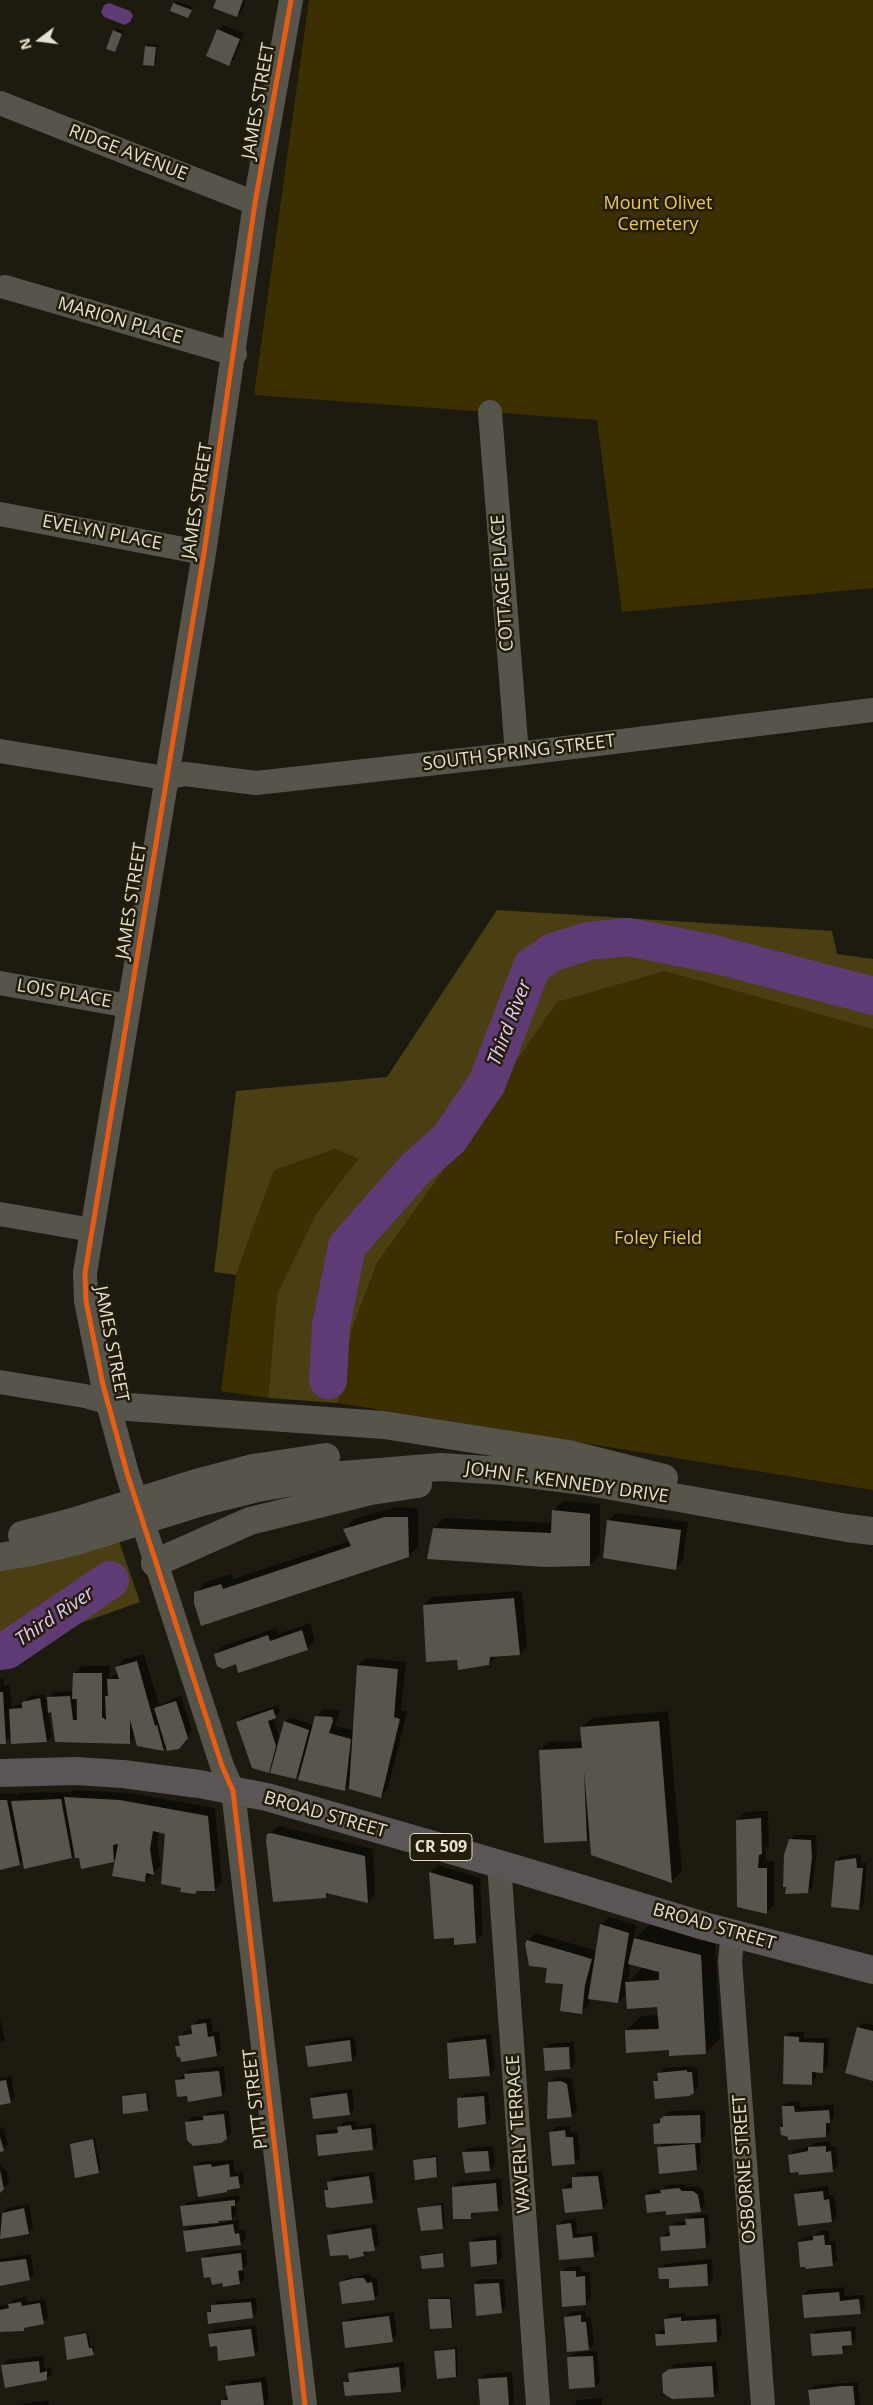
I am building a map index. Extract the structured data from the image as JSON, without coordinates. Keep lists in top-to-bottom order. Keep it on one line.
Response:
{"streets":{"main road":["JOHN F. KENNEDY DRIVE","BROAD STREET","CR 509"],"street":["JAMES STREET","RIDGE AVENUE","MARION PLACE","EVELYN PLACE","COTTAGE PLACE","SOUTH SPRING STREET","LOIS PLACE","PITT STREET","WAVERLY TERRACE","OSBORNE STREET"]},"crossings":[["JAMES STREET","RIDGE AVENUE"],["JAMES STREET","MARION PLACE"],["JAMES STREET","EVELYN PLACE"],["JAMES STREET","SOUTH SPRING STREET"],["JAMES STREET","LOIS PLACE"],["JAMES STREET","BROAD STREET"],["JAMES STREET","PITT STREET"],["COTTAGE PLACE","SOUTH SPRING STREET"],["BROAD STREET","PITT STREET"],["BROAD STREET","WAVERLY TERRACE"],["BROAD STREET","OSBORNE STREET"]],"water":["Third River"],"parks":["Mount Olivet Cemetery","Foley Field"],"north":"left"}
